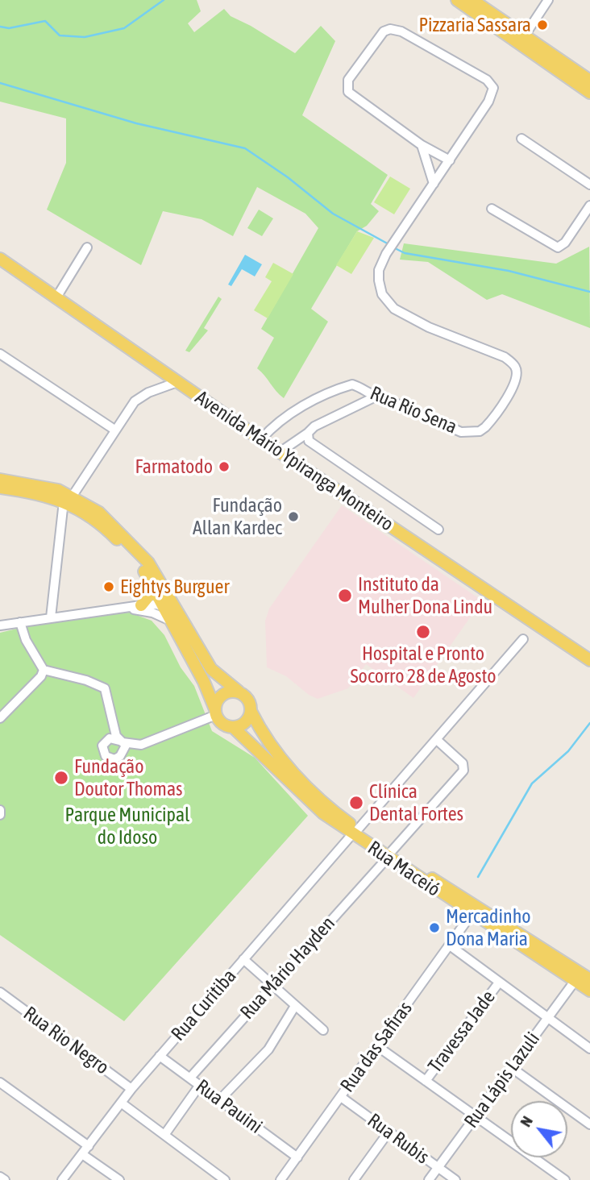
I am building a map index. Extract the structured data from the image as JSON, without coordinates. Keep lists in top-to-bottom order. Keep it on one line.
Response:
{"streets":{"main road":["Avenida Mário Ypiranga Monteiro","Rua Maceió"],"street":["Rua Rio Sena","Rua Mário Hayden","Rua Curitiba","Travessa Jade","Rua Rio Negro","Rua das Safiras","Rua Lápis Lazuli","Rua Pauini","Rua Rubis"]},"crossings":[["Rua Rio Sena","Avenida Mário Ypiranga Monteiro"],["Rua Maceió","Rua Mário Hayden"],["Rua Maceió","Rua Curitiba"],["Rua Maceió","Rua das Safiras"],["Rua Maceió","Rua Lápis Lazuli"],["Rua Mário Hayden","Rua Curitiba"],["Rua Mário Hayden","Rua Pauini"],["Rua Curitiba","Rua Rio Negro"],["Rua Curitiba","Rua Pauini"],["Rua das Safiras","Rua Pauini"],["Rua das Safiras","Rua Rubis"],["Rua Lápis Lazuli","Rua Rubis"]],"parks":["Parque Municipal do Idoso"],"places":["Pizzaria Sassara","Farmatodo","Fundação Allan Kardec","Eightys Burguer","Instituto da Mulher Dona Lindu","Hospital e Pronto Socorro 28 de Agosto","Fundação Doutor Thomas","Clínica Dental Fortes","Mercadinho Dona Maria"],"north":"top left"}
